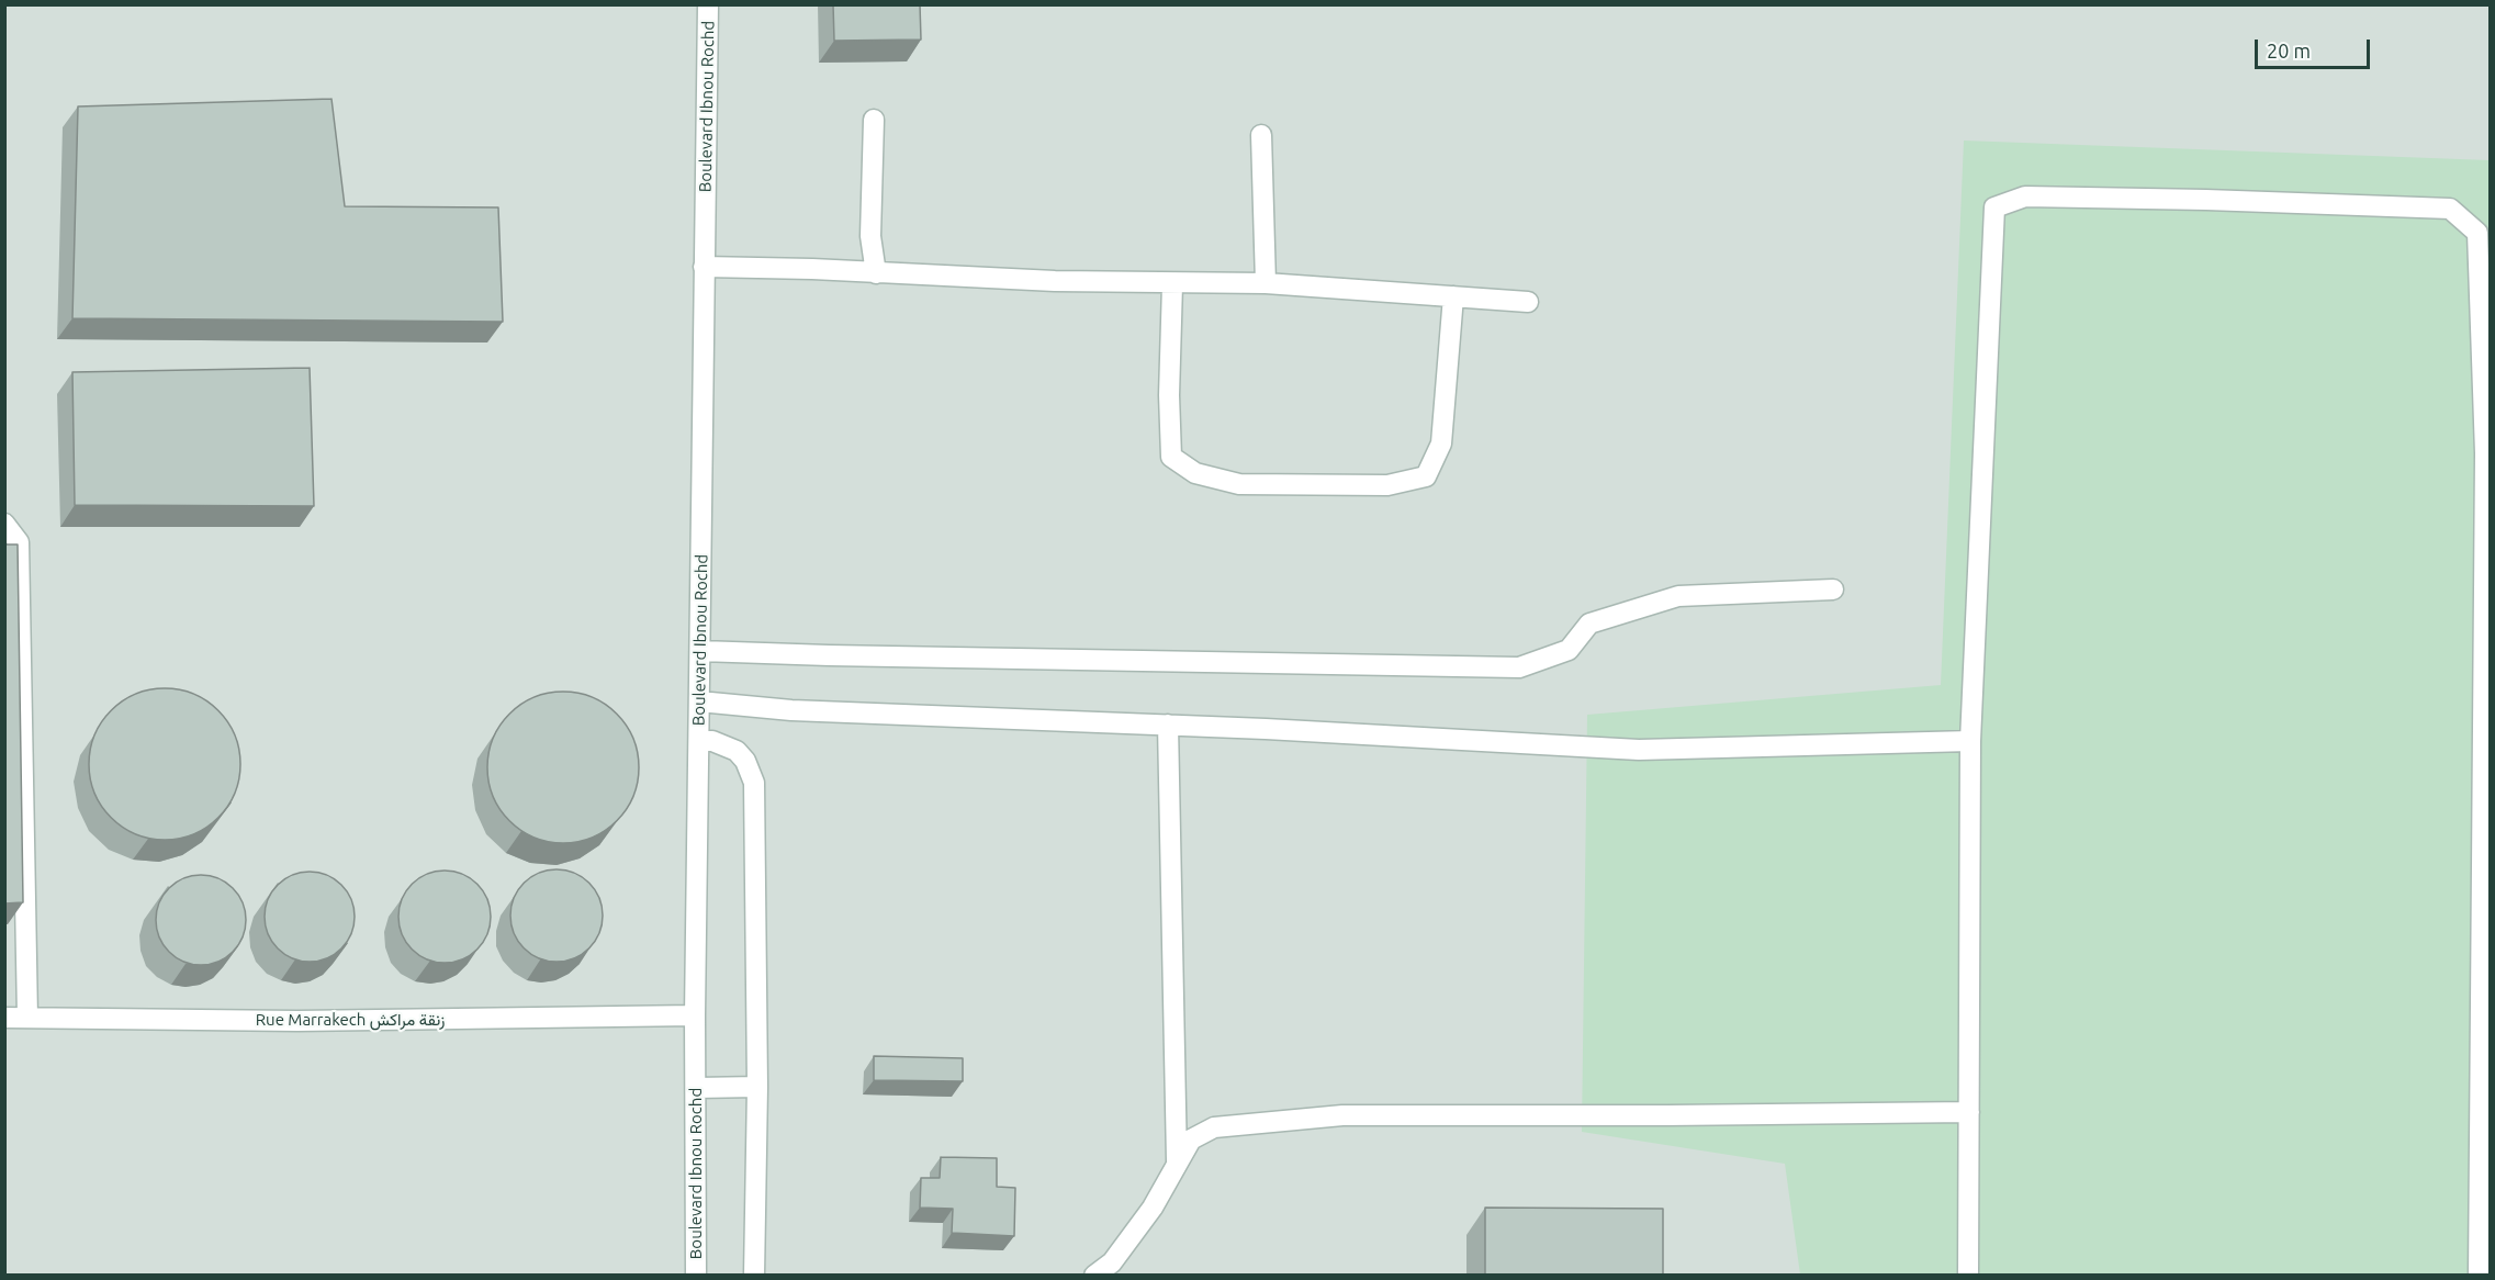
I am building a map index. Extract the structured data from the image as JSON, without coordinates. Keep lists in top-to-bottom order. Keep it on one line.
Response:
{"streets":{"street":["Boulevard Ibnou Rochd","Rue Marrakech زنقة مراكش"]},"crossings":[["Boulevard Ibnou Rochd","Rue Marrakech زنقة مراكش"]],"scale_bar":"20 m"}
